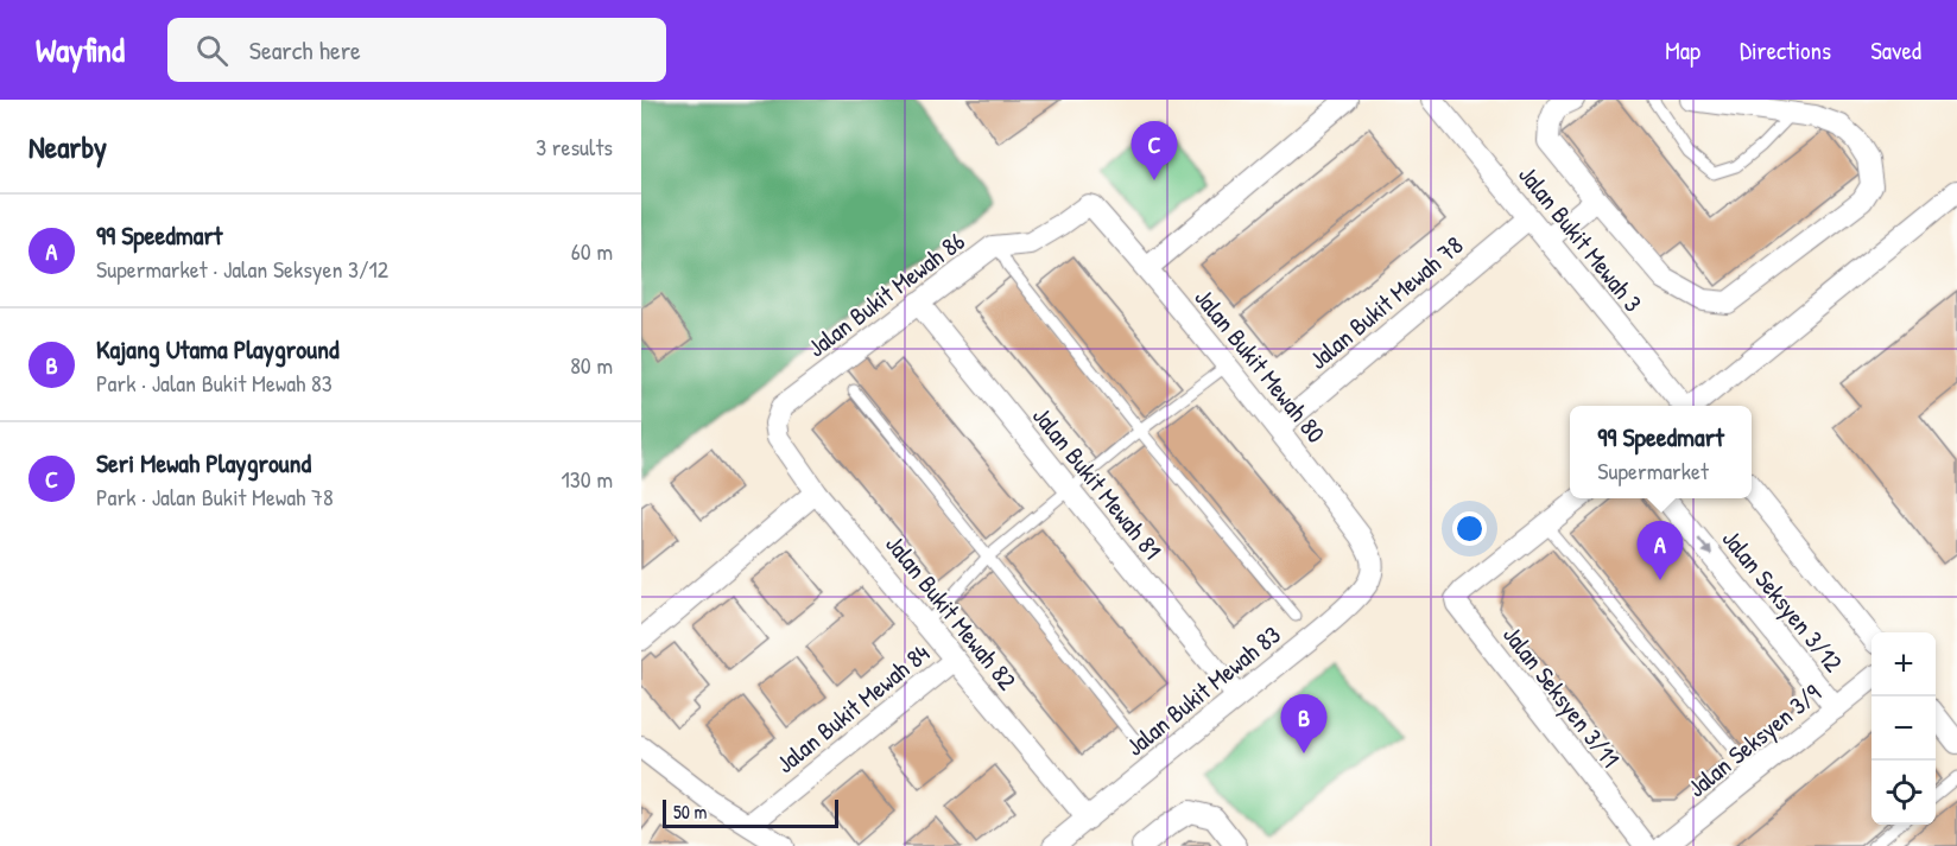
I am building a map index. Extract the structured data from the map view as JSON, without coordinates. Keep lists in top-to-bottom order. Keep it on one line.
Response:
{"streets":{"street":["Jalan Bukit Mewah 3","Jalan Bukit Mewah 86","Jalan Bukit Mewah 78","Jalan Bukit Mewah 80","Jalan Bukit Mewah 81","Jalan Seksyen 3/12","Jalan Bukit Mewah 82","Jalan Bukit Mewah 83","Jalan Seksyen 3/11","Jalan Bukit Mewah 84","Jalan Seksyen 3/9"]},"crossings":[["Jalan Bukit Mewah 3","Jalan Bukit Mewah 78"],["Jalan Bukit Mewah 86","Jalan Bukit Mewah 80"],["Jalan Bukit Mewah 86","Jalan Bukit Mewah 81"],["Jalan Bukit Mewah 86","Jalan Bukit Mewah 82"],["Jalan Bukit Mewah 78","Jalan Bukit Mewah 80"],["Jalan Bukit Mewah 80","Jalan Bukit Mewah 83"],["Jalan Bukit Mewah 81","Jalan Bukit Mewah 83"],["Jalan Seksyen 3/12","Jalan Seksyen 3/9"],["Jalan Bukit Mewah 82","Jalan Bukit Mewah 83"],["Jalan Bukit Mewah 82","Jalan Bukit Mewah 84"]],"scale_bar":"50 m","page":{"header":"Wayfind","search":"Search here","nav":["Map","Directions","Saved"],"heading":["Nearby","3 results"],"pins":["C","A","B"],"list":[{"mark":"A","name":"99 Speedmart","note":"Supermarket · Jalan Seksyen 3/12","value":"60 m"},{"mark":"B","name":"Kajang Utama Playground","note":"Park · Jalan Bukit Mewah 83","value":"80 m"},{"mark":"C","name":"Seri Mewah Playground","note":"Park · Jalan Bukit Mewah 78","value":"130 m"}],"popup":["99 Speedmart","Supermarket"],"map_buttons":["+","−"],"scale":"50 m"}}
